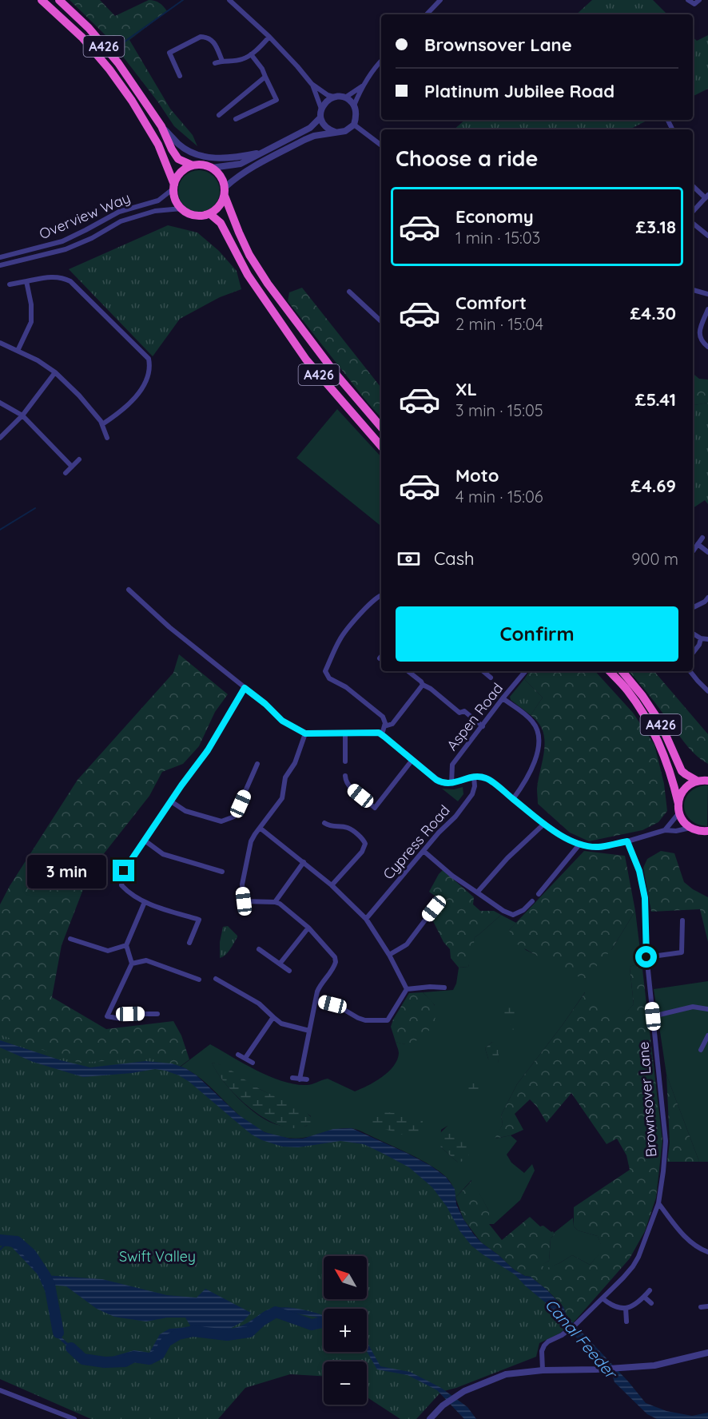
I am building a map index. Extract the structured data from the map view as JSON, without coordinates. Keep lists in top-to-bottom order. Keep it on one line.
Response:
{"streets":{"highway":["A426"],"street":["Overview Way","Aspen Road","Cypress Road","Brownsover Lane"]},"crossings":[["A426","Overview Way"]],"water":["Canal Feeder"],"parks":["Swift Valley"],"north":"top left","page":{"banner":["Brownsover Lane","Platinum Jubilee Road"],"heading":"Choose a ride","list":[{"name":"Economy","note":"1 min · 15:03","value":"£3.18"},{"name":"Comfort","note":"2 min · 15:04","value":"£4.30"},{"name":"XL","note":"3 min · 15:05","value":"£5.41"},{"name":"Moto","note":"4 min · 15:06","value":"£4.69"}],"pay":["Cash","900 m"],"buttons":"Confirm","bubble":"3 min","map_buttons":["+","−"]}}
